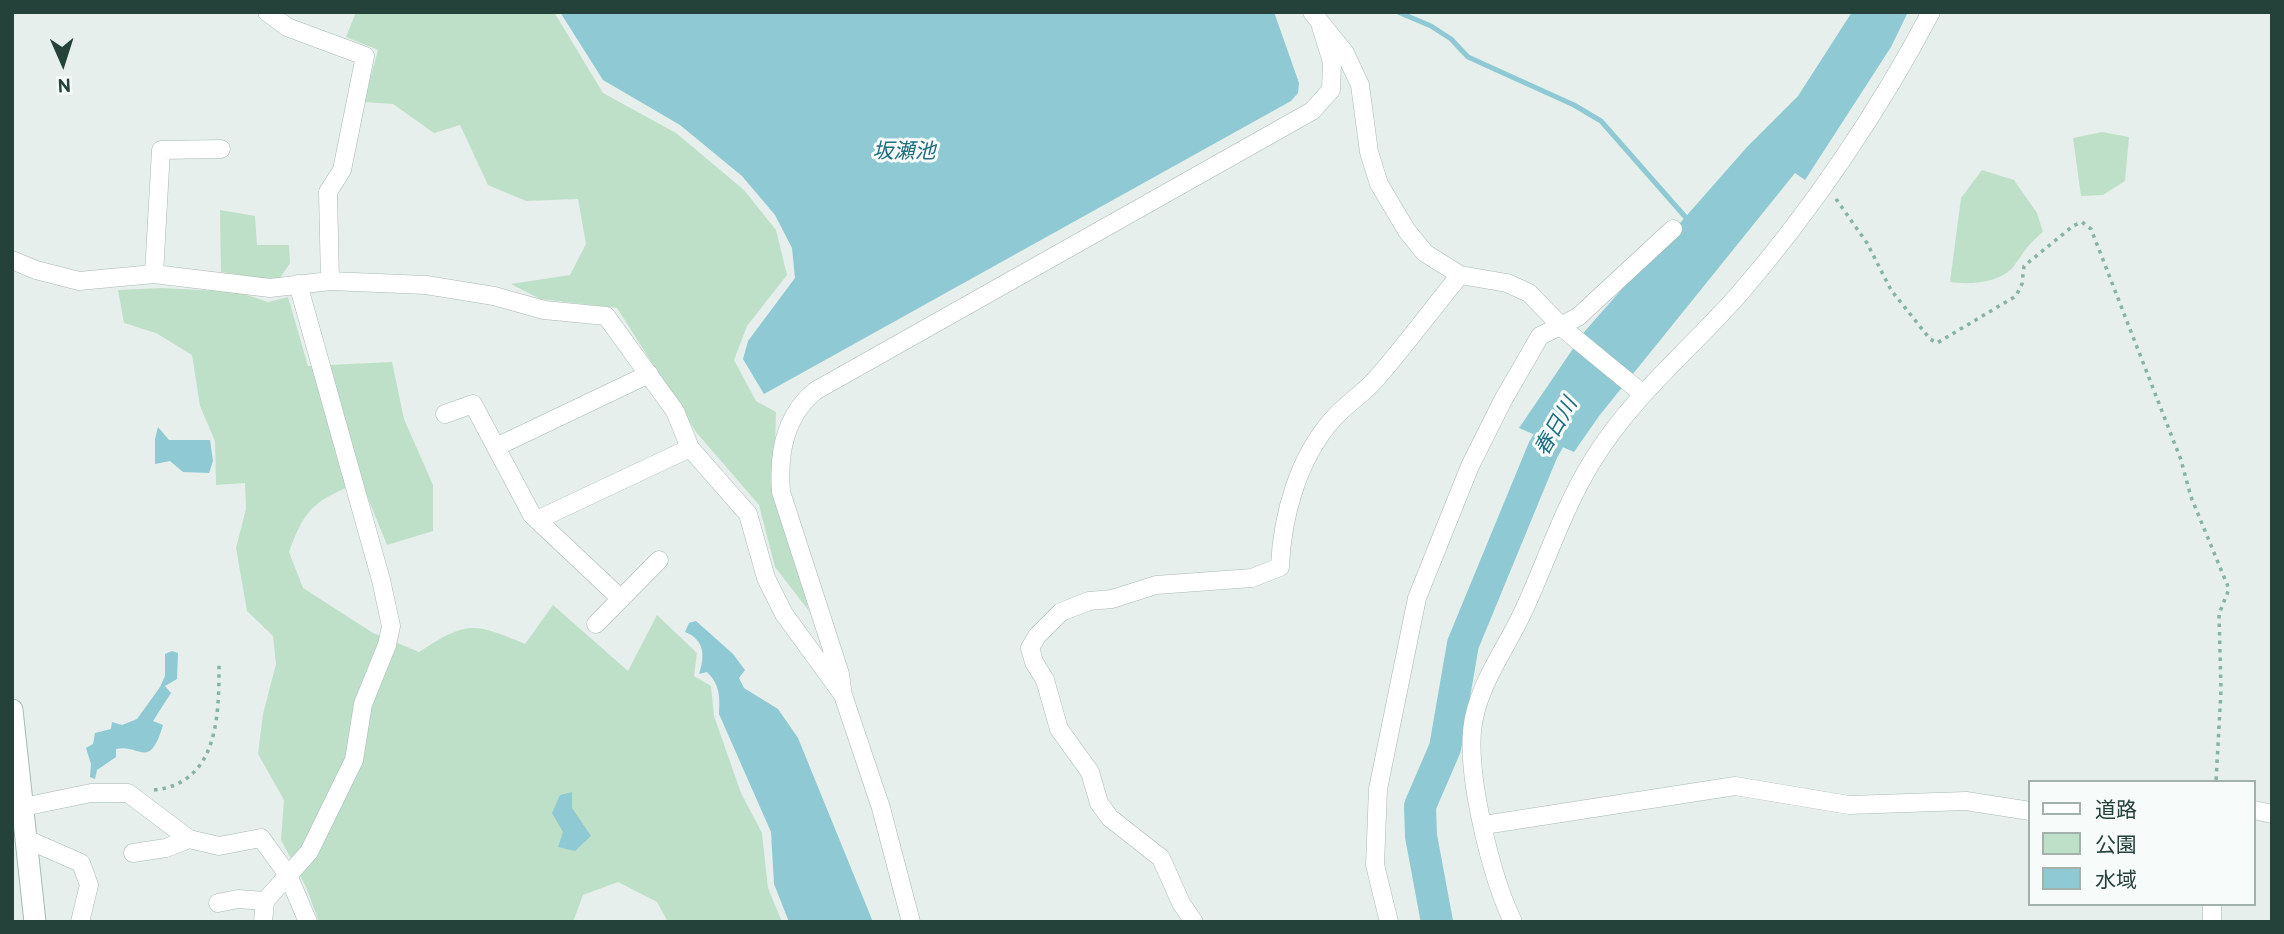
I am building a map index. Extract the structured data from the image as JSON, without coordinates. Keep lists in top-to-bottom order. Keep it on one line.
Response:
{"water":["坂瀬池","春日川"],"legend":["道路","公園","水域"],"north":"bottom"}
